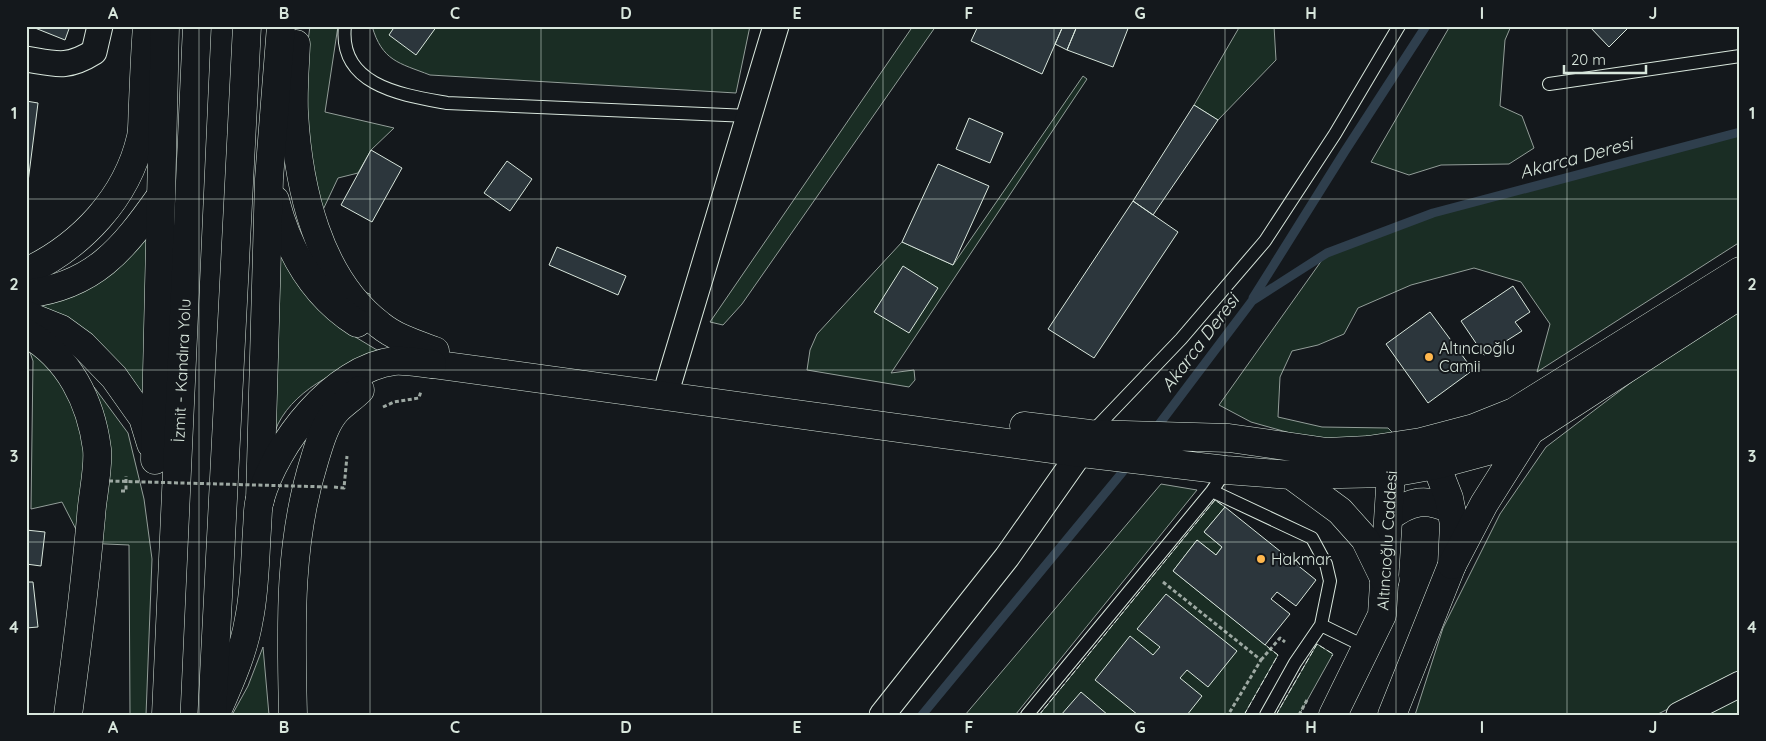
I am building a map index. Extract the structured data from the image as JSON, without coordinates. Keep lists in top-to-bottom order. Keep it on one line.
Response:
{"streets":{"main road":["İzmit - Kandıra Yolu","Altıncıoğlu Caddesi"]},"water":["Akarca Deresi"],"places":["Altıncıoğlu Camii","Hakmar"],"scale_bar":"20 m","grid":{"columns":["A","B","C","D","E","F","G","H","I","J"],"rows":["1","2","3","4"]}}
